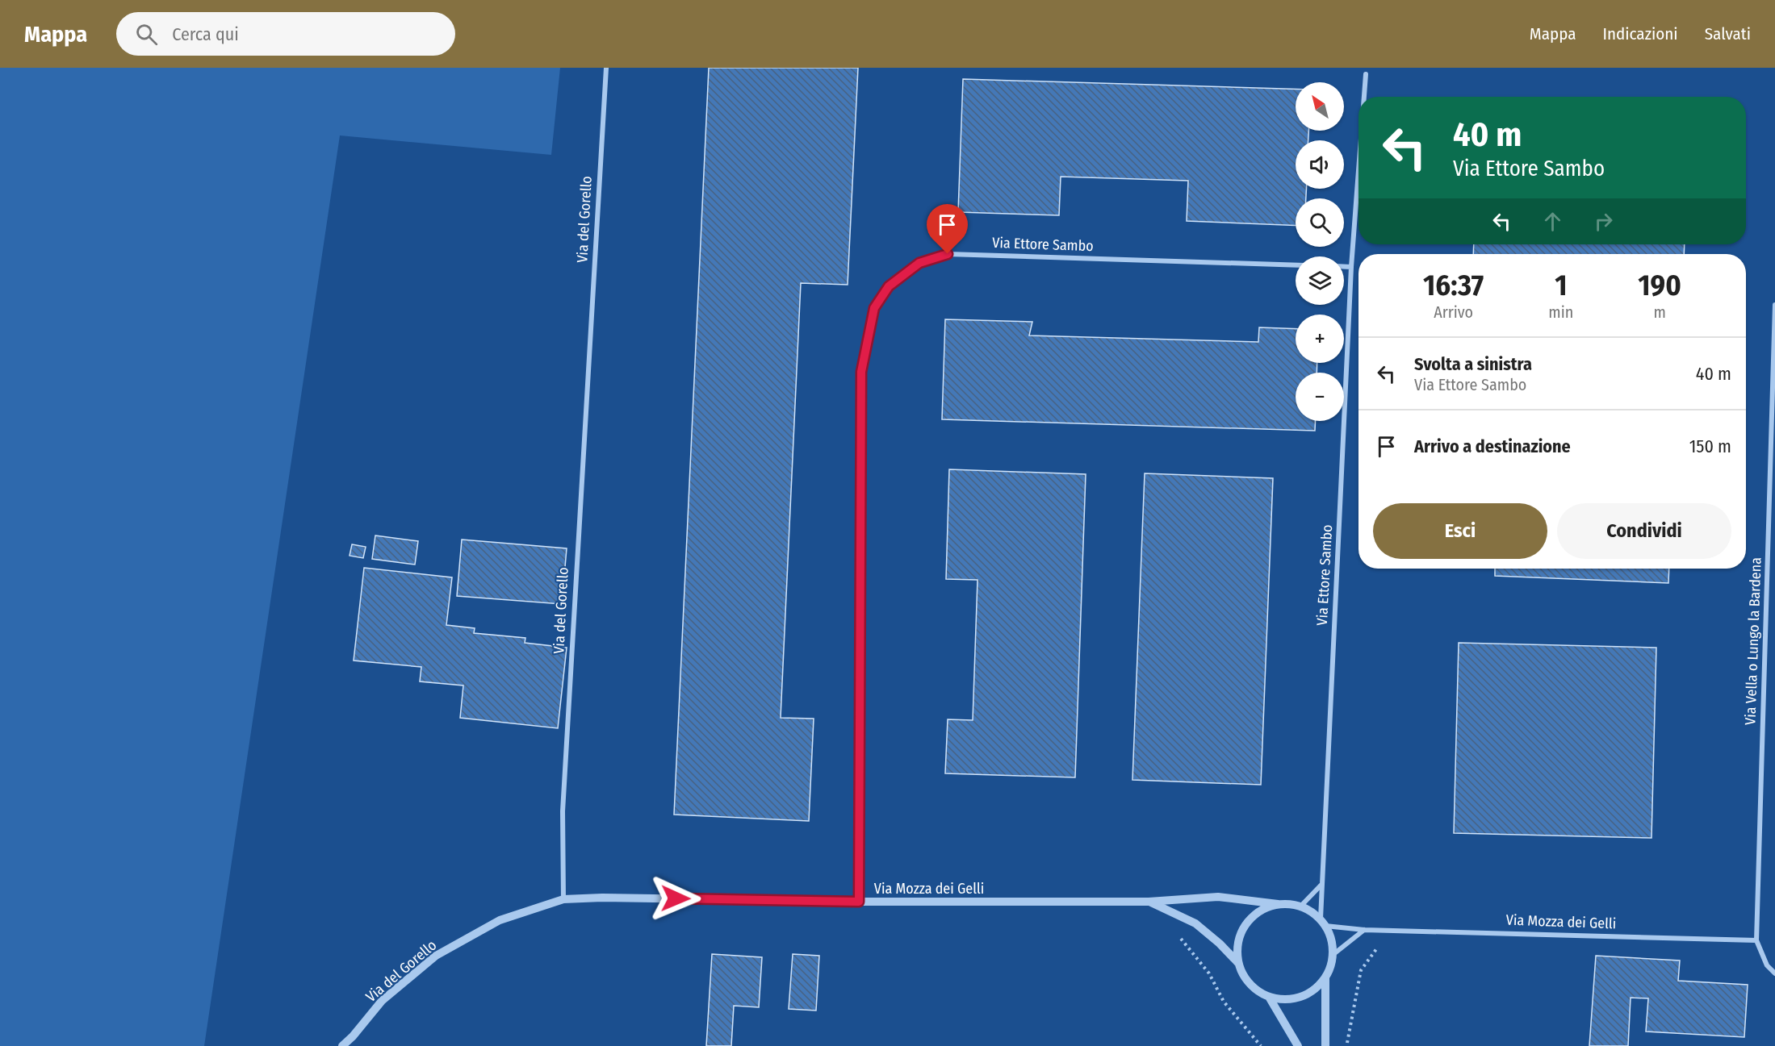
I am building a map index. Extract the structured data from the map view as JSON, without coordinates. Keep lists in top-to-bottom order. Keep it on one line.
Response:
{"streets":{"street":["Via del Gorello","Via Ettore Sambo","Via Vella o Lungo la Bardena","Via Mozza dei Gelli"]},"crossings":[["Via del Gorello","Via Mozza dei Gelli"],["Via Ettore Sambo","Via Mozza dei Gelli"],["Via Vella o Lungo la Bardena","Via Mozza dei Gelli"]],"north":"top left","page":{"header":"Mappa","search":"Cerca qui","nav":["Mappa","Indicazioni","Salvati"],"map_buttons":["+","−"],"turn":["40 m","Via Ettore Sambo"],"eta":["16:37","Arrivo","1","min","190","m"],"list":[{"name":"Svolta a sinistra","note":"Via Ettore Sambo","value":"40 m"},{"name":"Arrivo a destinazione","value":"150 m"}],"buttons":["Esci","Condividi"]}}
